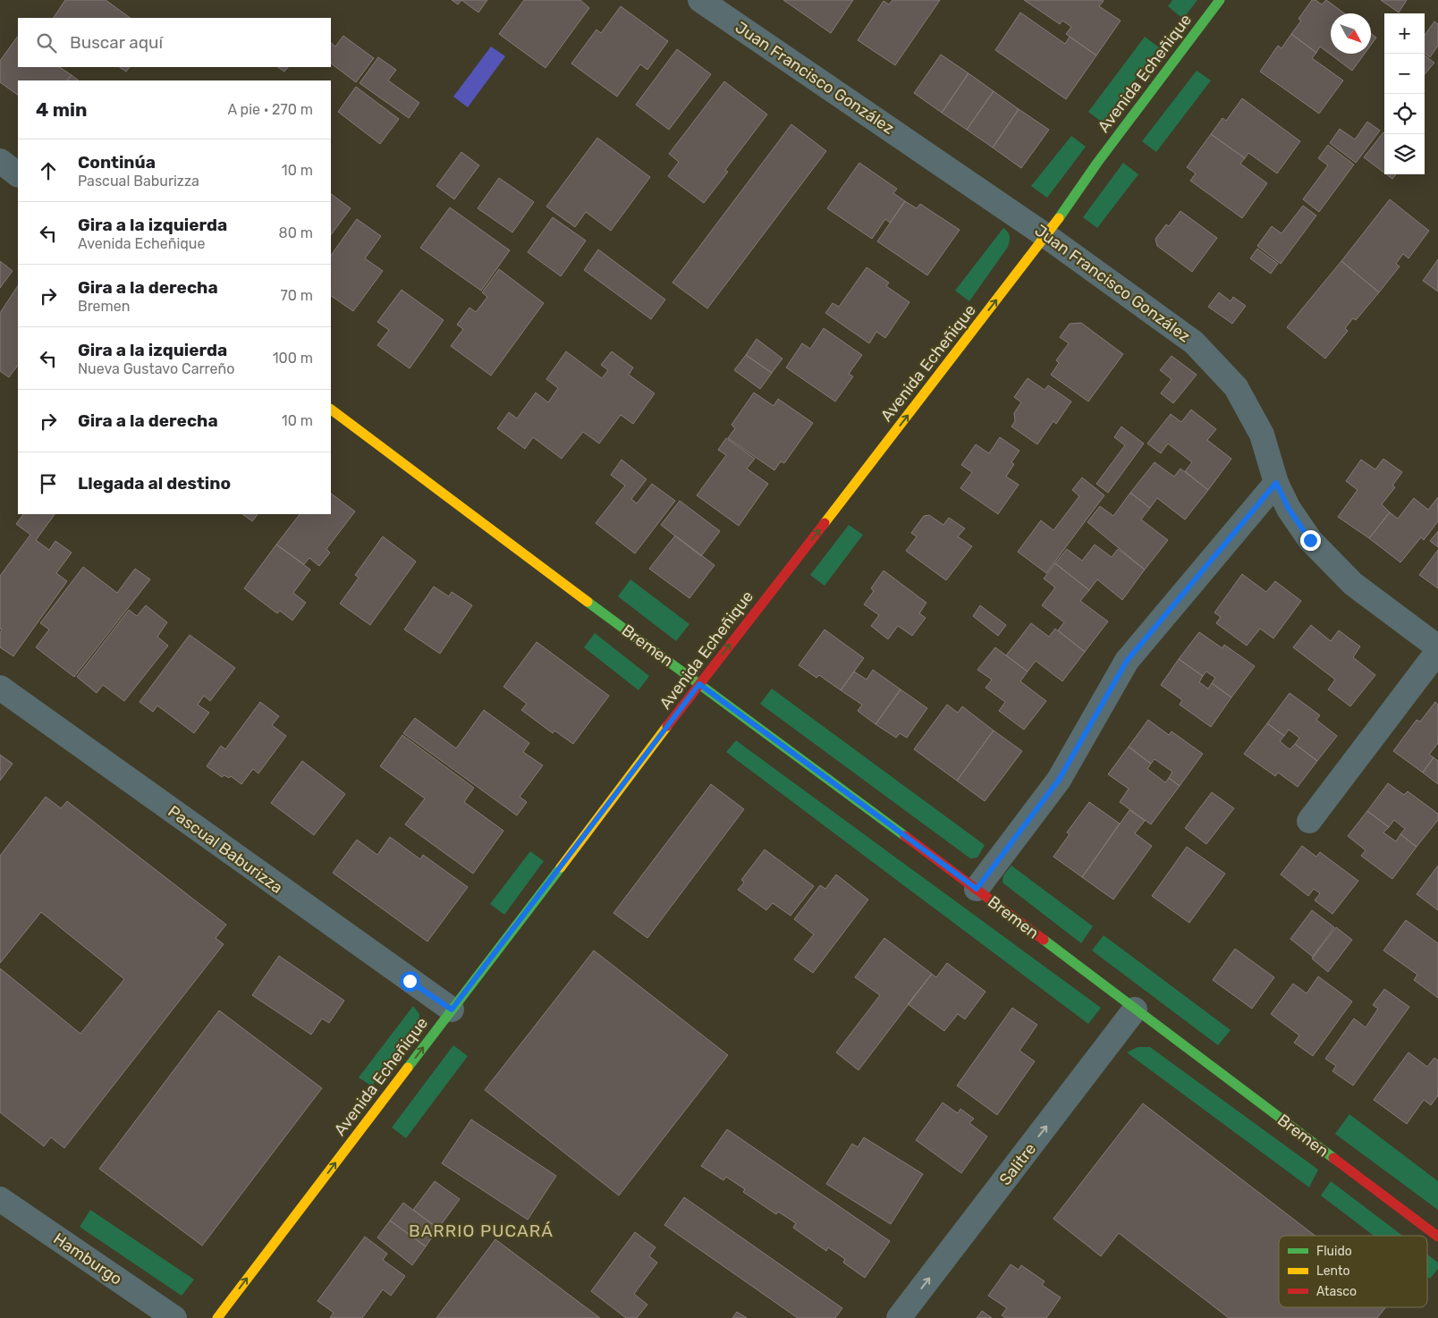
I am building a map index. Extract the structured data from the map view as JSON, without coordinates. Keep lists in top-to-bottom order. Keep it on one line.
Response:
{"streets":{"street":["Avenida Echeñique","Juan Francisco González","Bremen","Pascual Baburizza","Salitre","Hamburgo"]},"crossings":[["Avenida Echeñique","Juan Francisco González"],["Avenida Echeñique","Bremen"],["Avenida Echeñique","Pascual Baburizza"],["Bremen","Salitre"]],"one_way":["Avenida Echeñique","Salitre"],"districts":["BARRIO PUCARÁ"],"legend":["Fluido","Lento","Atasco"],"north":"bottom right","page":{"map_buttons":["+","−"],"search":"Buscar aquí","heading":["4 min","A pie · 270 m"],"list":[["Continúa","Pascual Baburizza","10 m"],["Gira a la izquierda","Avenida Echeñique","80 m"],["Gira a la derecha","Bremen","70 m"],["Gira a la izquierda","Nueva Gustavo Carreño","100 m"],["Gira a la derecha","10 m"],"Llegada al destino"]}}
